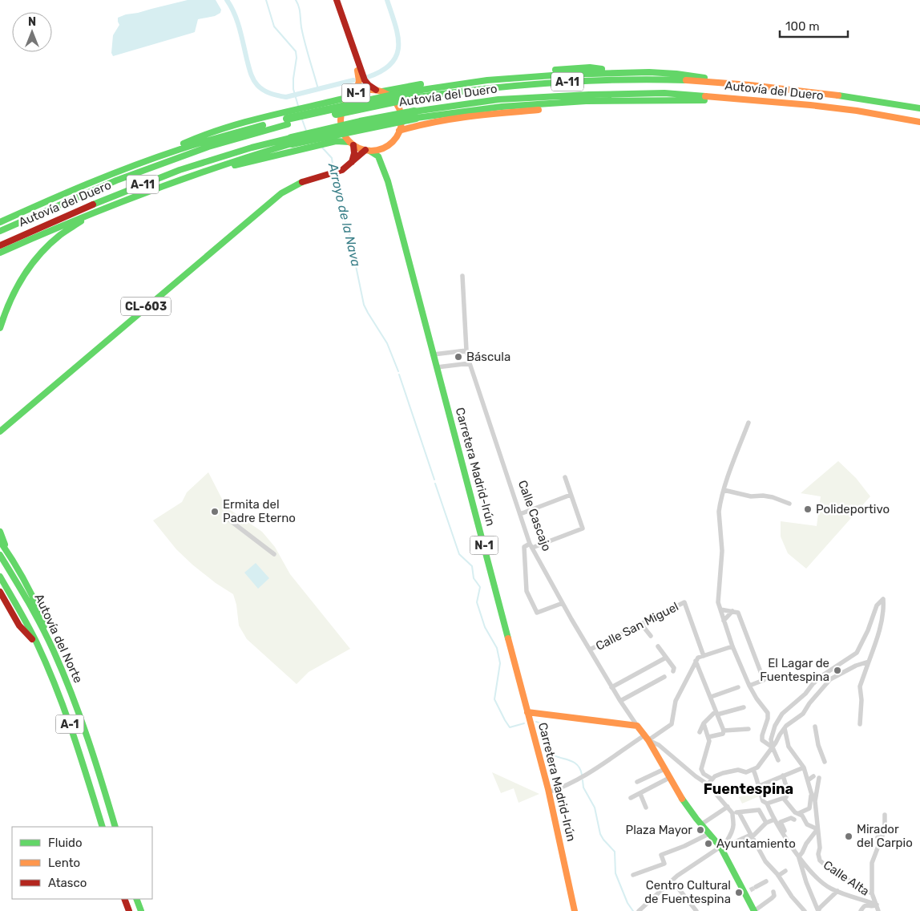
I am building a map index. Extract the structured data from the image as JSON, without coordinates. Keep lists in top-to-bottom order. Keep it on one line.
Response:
{"streets":{"main road":["A-11","Autovía del Duero","N-1","CL-603","Carretera Madrid-Irún","Calle Cascajo","Autovía del Norte","A-1"],"street":["Calle San Miguel","Calle Alta"]},"crossings":[["N-1","CL-603"],["N-1","Carretera Madrid-Irún"],["CL-603","Carretera Madrid-Irún"],["Calle Cascajo","Calle San Miguel"]],"districts":["Fuentespina"],"water":["Arroyo de la Nava"],"places":["Báscula","Polideportivo","Ermita del Padre Eterno","El Lagar de Fuentespina","Plaza Mayor","Mirador del Carpio","Ayuntamiento","Centro Cultural de Fuentespina"],"legend":["Fluido","Lento","Atasco"],"scale_bar":"100 m","north":"top"}
